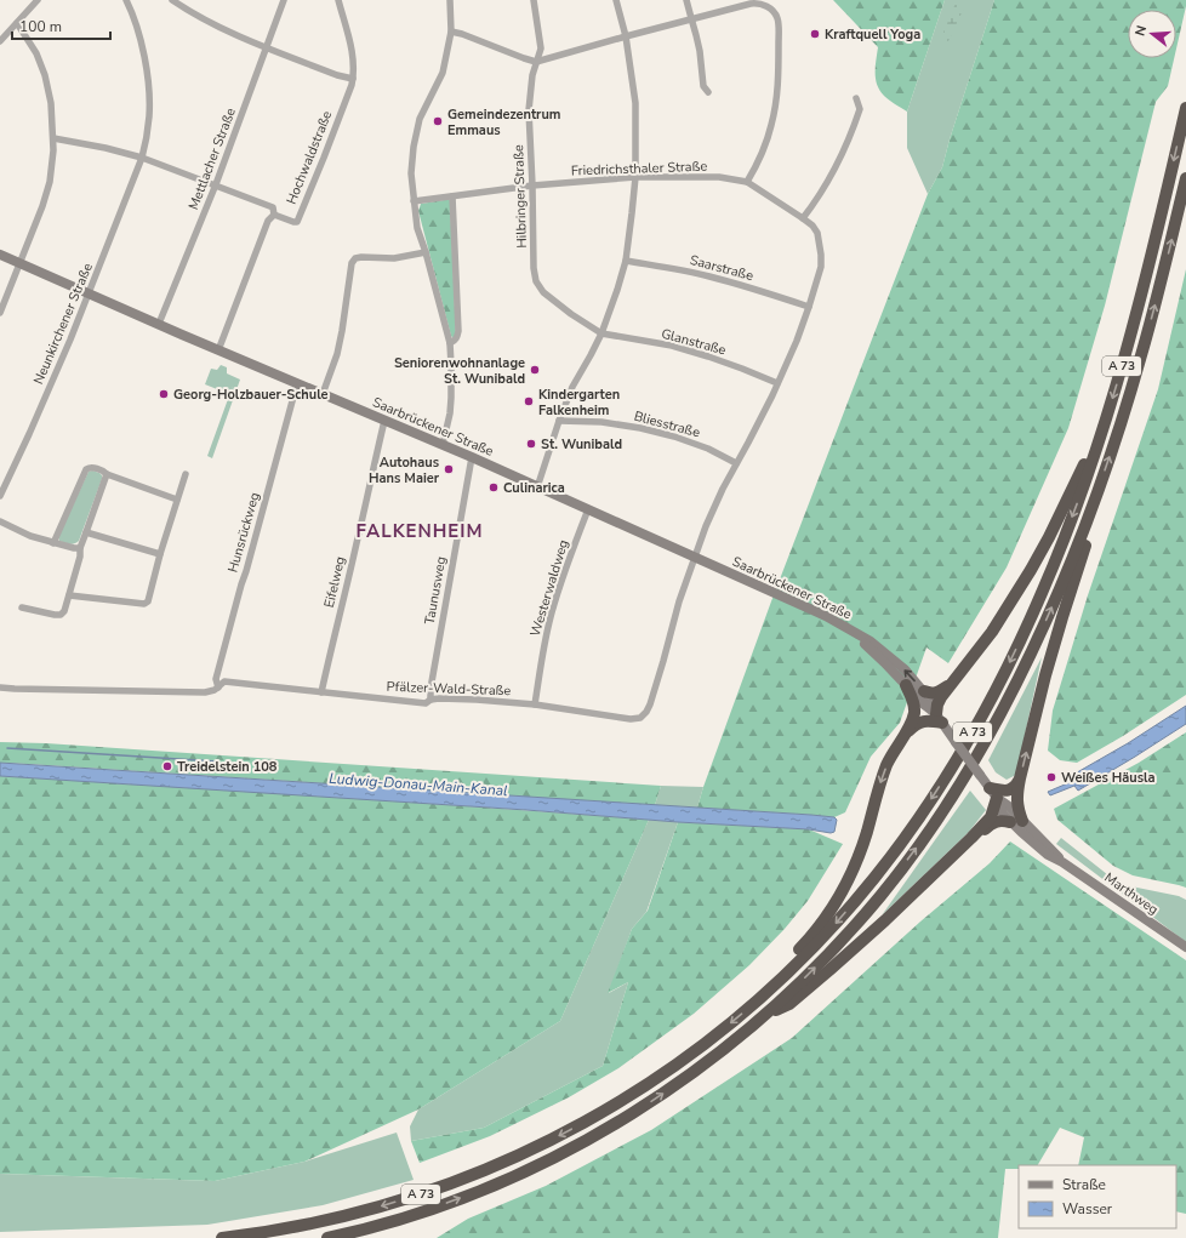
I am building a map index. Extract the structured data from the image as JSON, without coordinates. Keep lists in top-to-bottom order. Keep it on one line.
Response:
{"streets":{"highway":["A 73"],"main road":["Saarbrückener Straße","Marthweg"],"street":["Hochwaldstraße","Mettlacher Straße","Friedrichsthaler Straße","Hilbringer Straße","Saarstraße","Neunkirchener Straße","Glanstraße","Bliesstraße","Hunsrückweg","Eifelweg","Westerwaldweg","Taunusweg","Pfälzer-Wald-Straße"]},"crossings":[["Hochwaldstraße","Saarbrückener Straße"],["Mettlacher Straße","Saarbrückener Straße"],["Friedrichsthaler Straße","Hilbringer Straße"],["Friedrichsthaler Straße","Saarstraße"],["Friedrichsthaler Straße","Glanstraße"],["Friedrichsthaler Straße","Bliesstraße"],["Friedrichsthaler Straße","Saarbrückener Straße"],["Friedrichsthaler Straße","Pfälzer-Wald-Straße"],["Hilbringer Straße","Glanstraße"],["Neunkirchener Straße","Saarbrückener Straße"],["A 73","Saarbrückener Straße"],["A 73","Marthweg"],["Saarbrückener Straße","Hunsrückweg"],["Saarbrückener Straße","Eifelweg"],["Saarbrückener Straße","Westerwaldweg"],["Saarbrückener Straße","Taunusweg"],["Saarbrückener Straße","Pfälzer-Wald-Straße"],["Saarbrückener Straße","Marthweg"],["Hunsrückweg","Pfälzer-Wald-Straße"],["Eifelweg","Pfälzer-Wald-Straße"],["Westerwaldweg","Pfälzer-Wald-Straße"],["Taunusweg","Pfälzer-Wald-Straße"]],"districts":["FALKENHEIM"],"water":["Ludwig-Donau-Main-Kanal"],"places":["Kraftquell Yoga","Gemeindezentrum Emmaus","Seniorenwohnanlage St. Wunibald","Georg-Holzbauer-Schule","Kindergarten Falkenheim","St. Wunibald","Autohaus Hans Maier","Culinarica","Treidelstein 108","Weißes Häusla"],"legend":["Straße","Wasser"],"scale_bar":"100 m","north":"left"}
